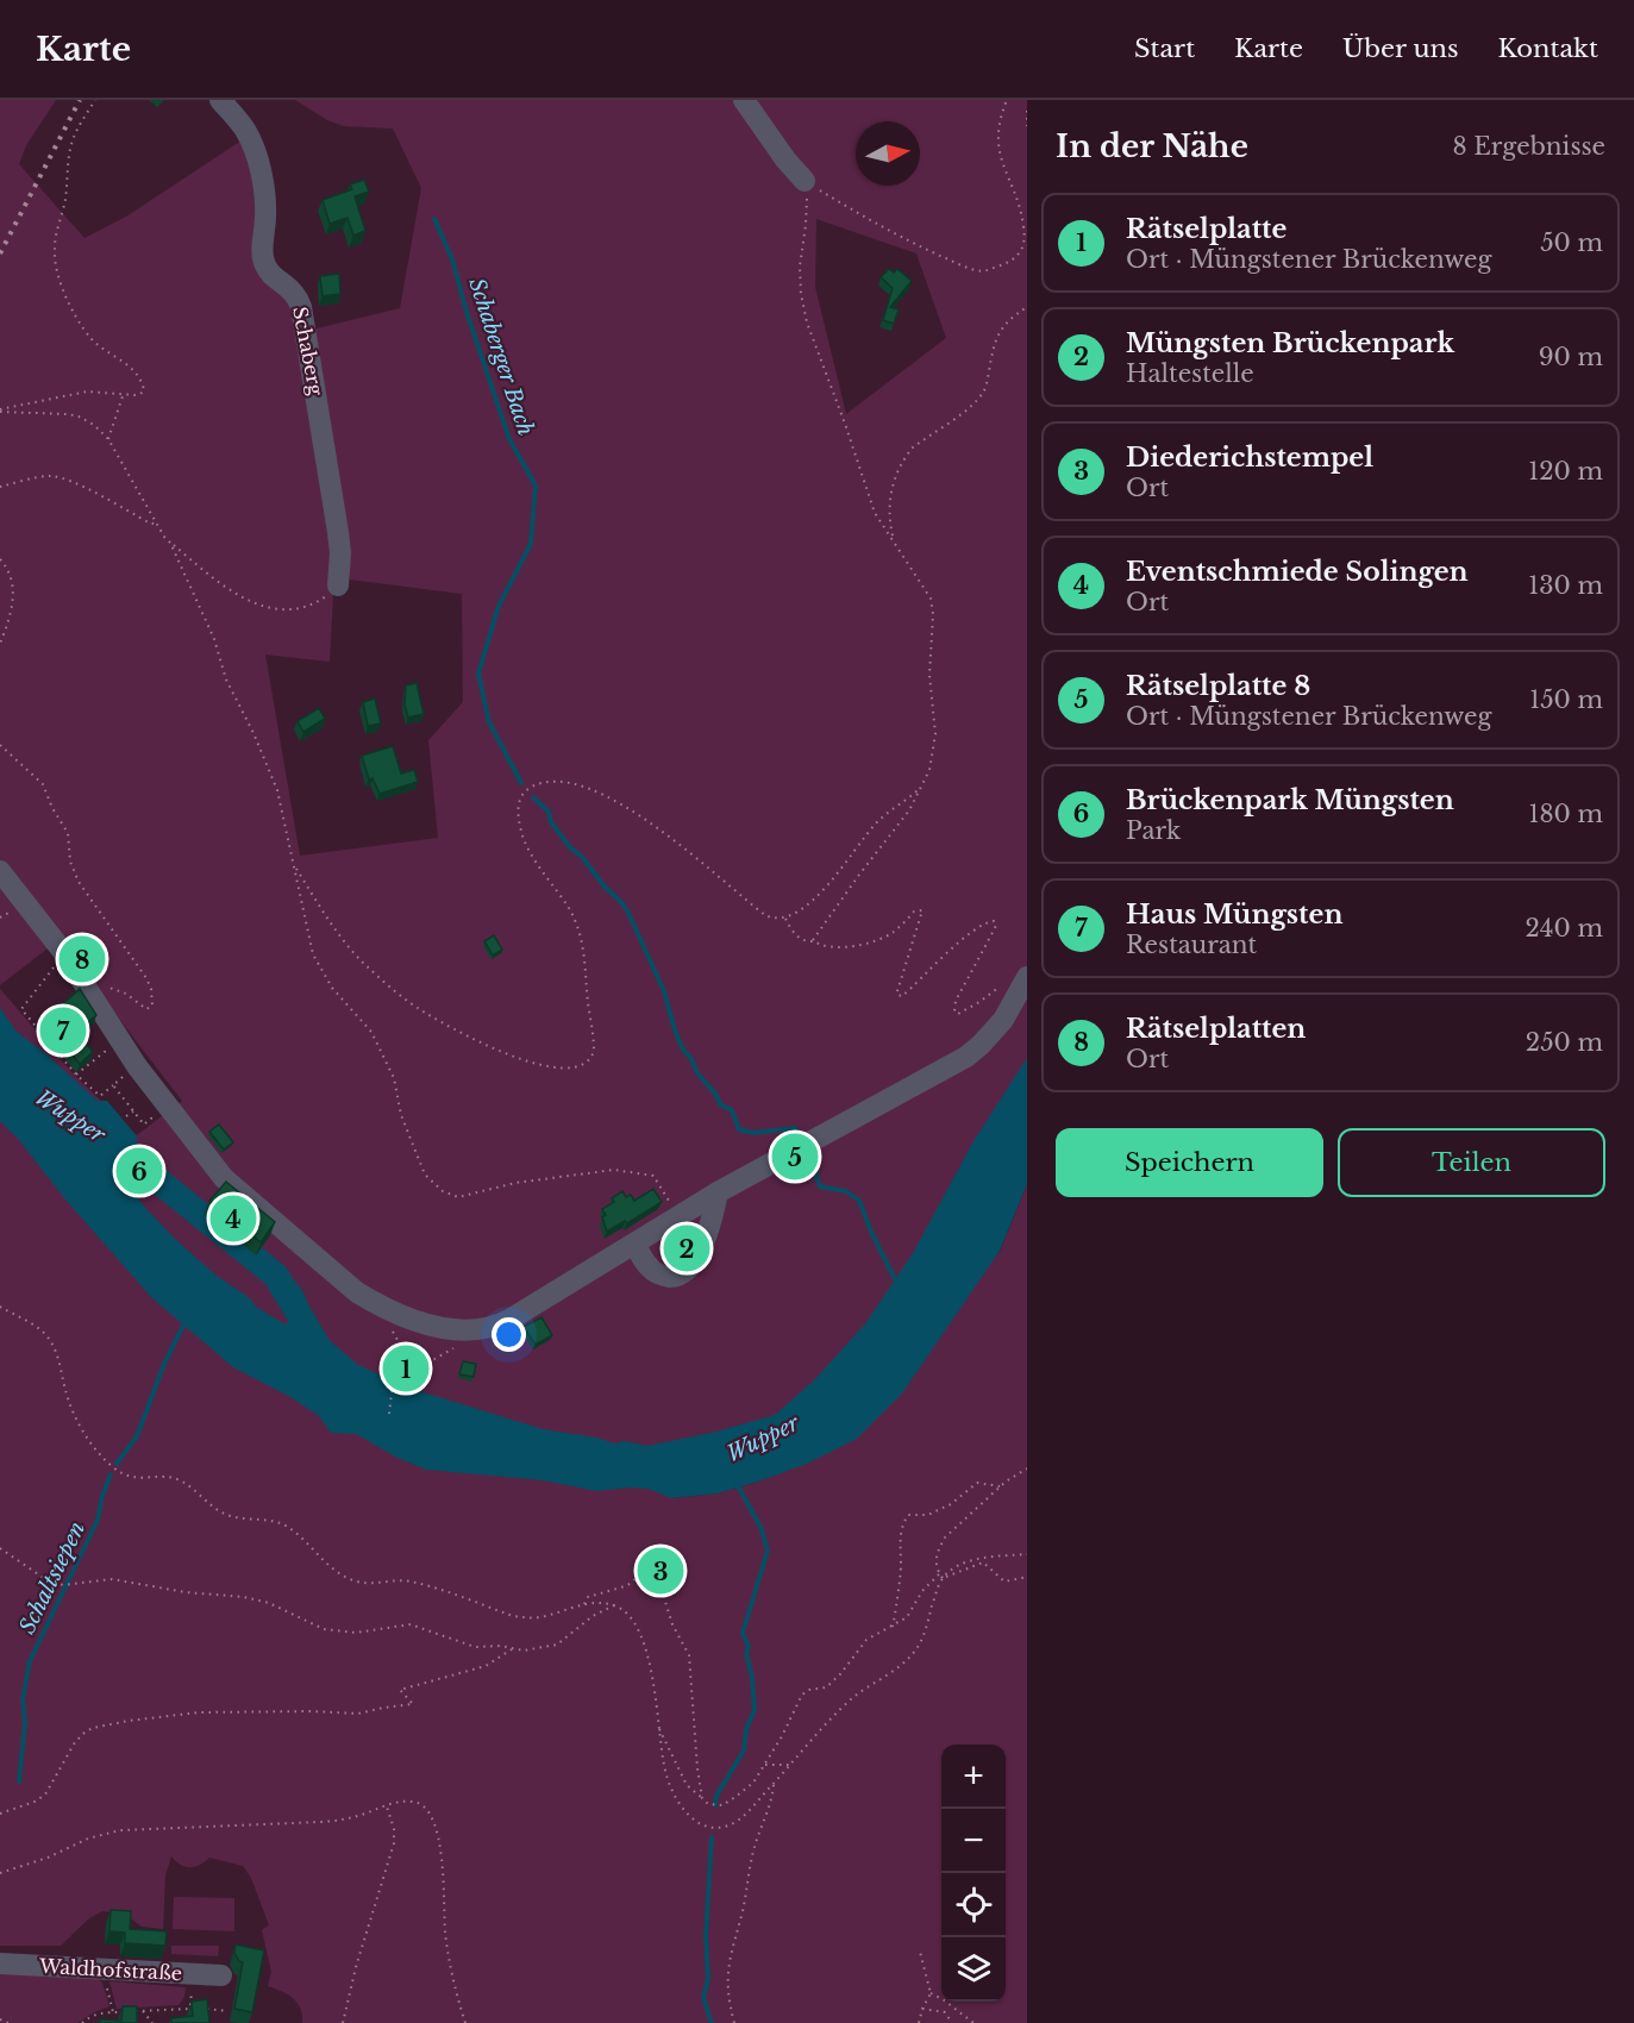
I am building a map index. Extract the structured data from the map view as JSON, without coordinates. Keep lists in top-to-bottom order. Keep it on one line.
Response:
{"streets":{"street":["Schaberg","Waldhofstraße"]},"water":["Schaberger Bach","Wupper","Schaltsiepen"],"north":"right","page":{"header":"Karte","nav":["Start","Karte","Über uns","Kontakt"],"heading":["In der Nähe","8 Ergebnisse"],"list":[{"mark":"1","name":"Rätselplatte","note":"Ort · Müngstener Brückenweg","value":"50 m"},{"mark":"2","name":"Müngsten Brückenpark","note":"Haltestelle","value":"90 m"},{"mark":"3","name":"Diederichstempel","note":"Ort","value":"120 m"},{"mark":"4","name":"Eventschmiede Solingen","note":"Ort","value":"130 m"},{"mark":"5","name":"Rätselplatte 8","note":"Ort · Müngstener Brückenweg","value":"150 m"},{"mark":"6","name":"Brückenpark Müngsten","note":"Park","value":"180 m"},{"mark":"7","name":"Haus Müngsten","note":"Restaurant","value":"240 m"},{"mark":"8","name":"Rätselplatten","note":"Ort","value":"250 m"}],"pins":["8","7","5","6","4","2","1","3"],"buttons":["Speichern","Teilen"],"map_buttons":["+","−"]}}
